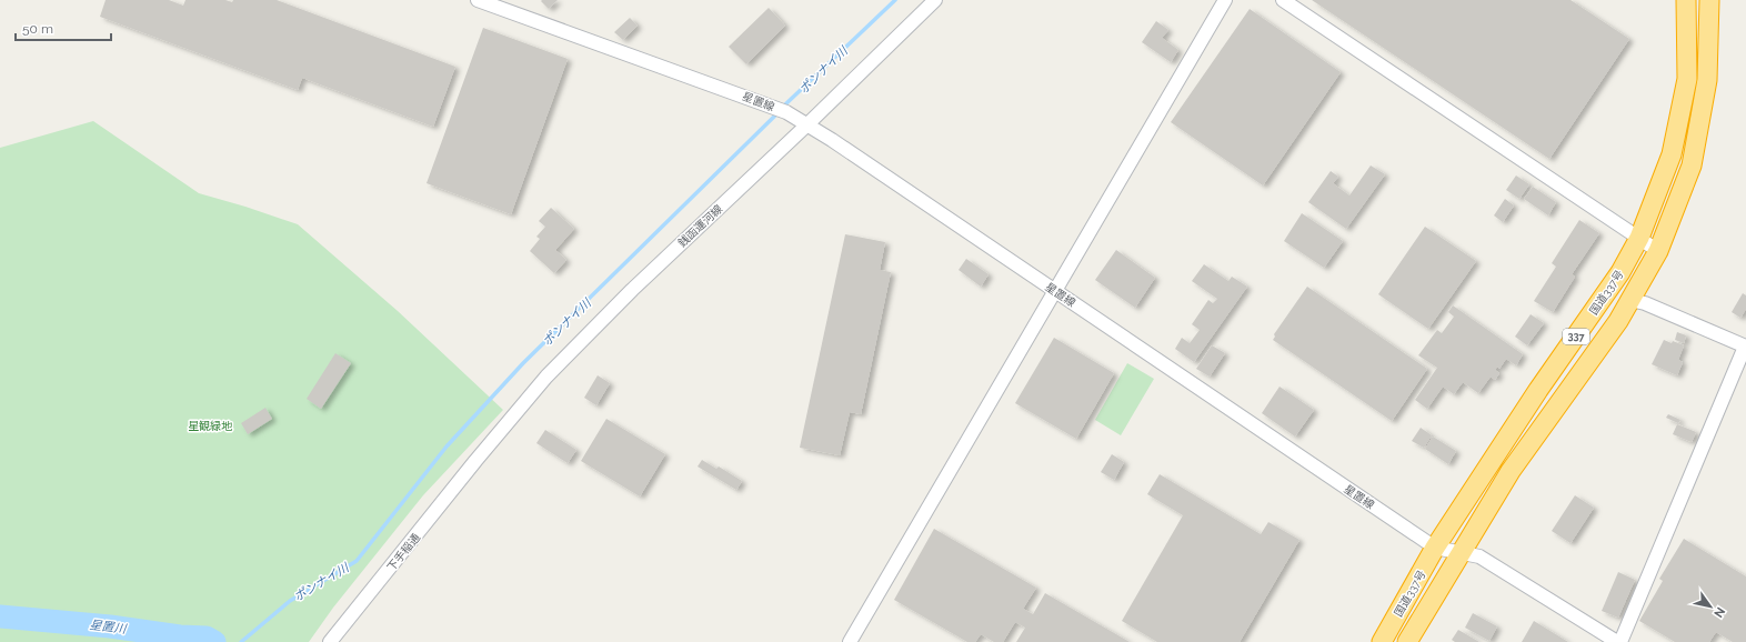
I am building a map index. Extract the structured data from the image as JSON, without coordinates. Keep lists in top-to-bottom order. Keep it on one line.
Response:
{"streets":{"highway":["国道337号","337"],"street":["星置線","銭函運河線","下手稲通"]},"crossings":[["星置線","銭函運河線"],["星置線","国道337号"],["銭函運河線","下手稲通"]],"water":["ポンナイ川","星置川"],"parks":["星観緑地"],"scale_bar":"50 m","north":"bottom right"}
